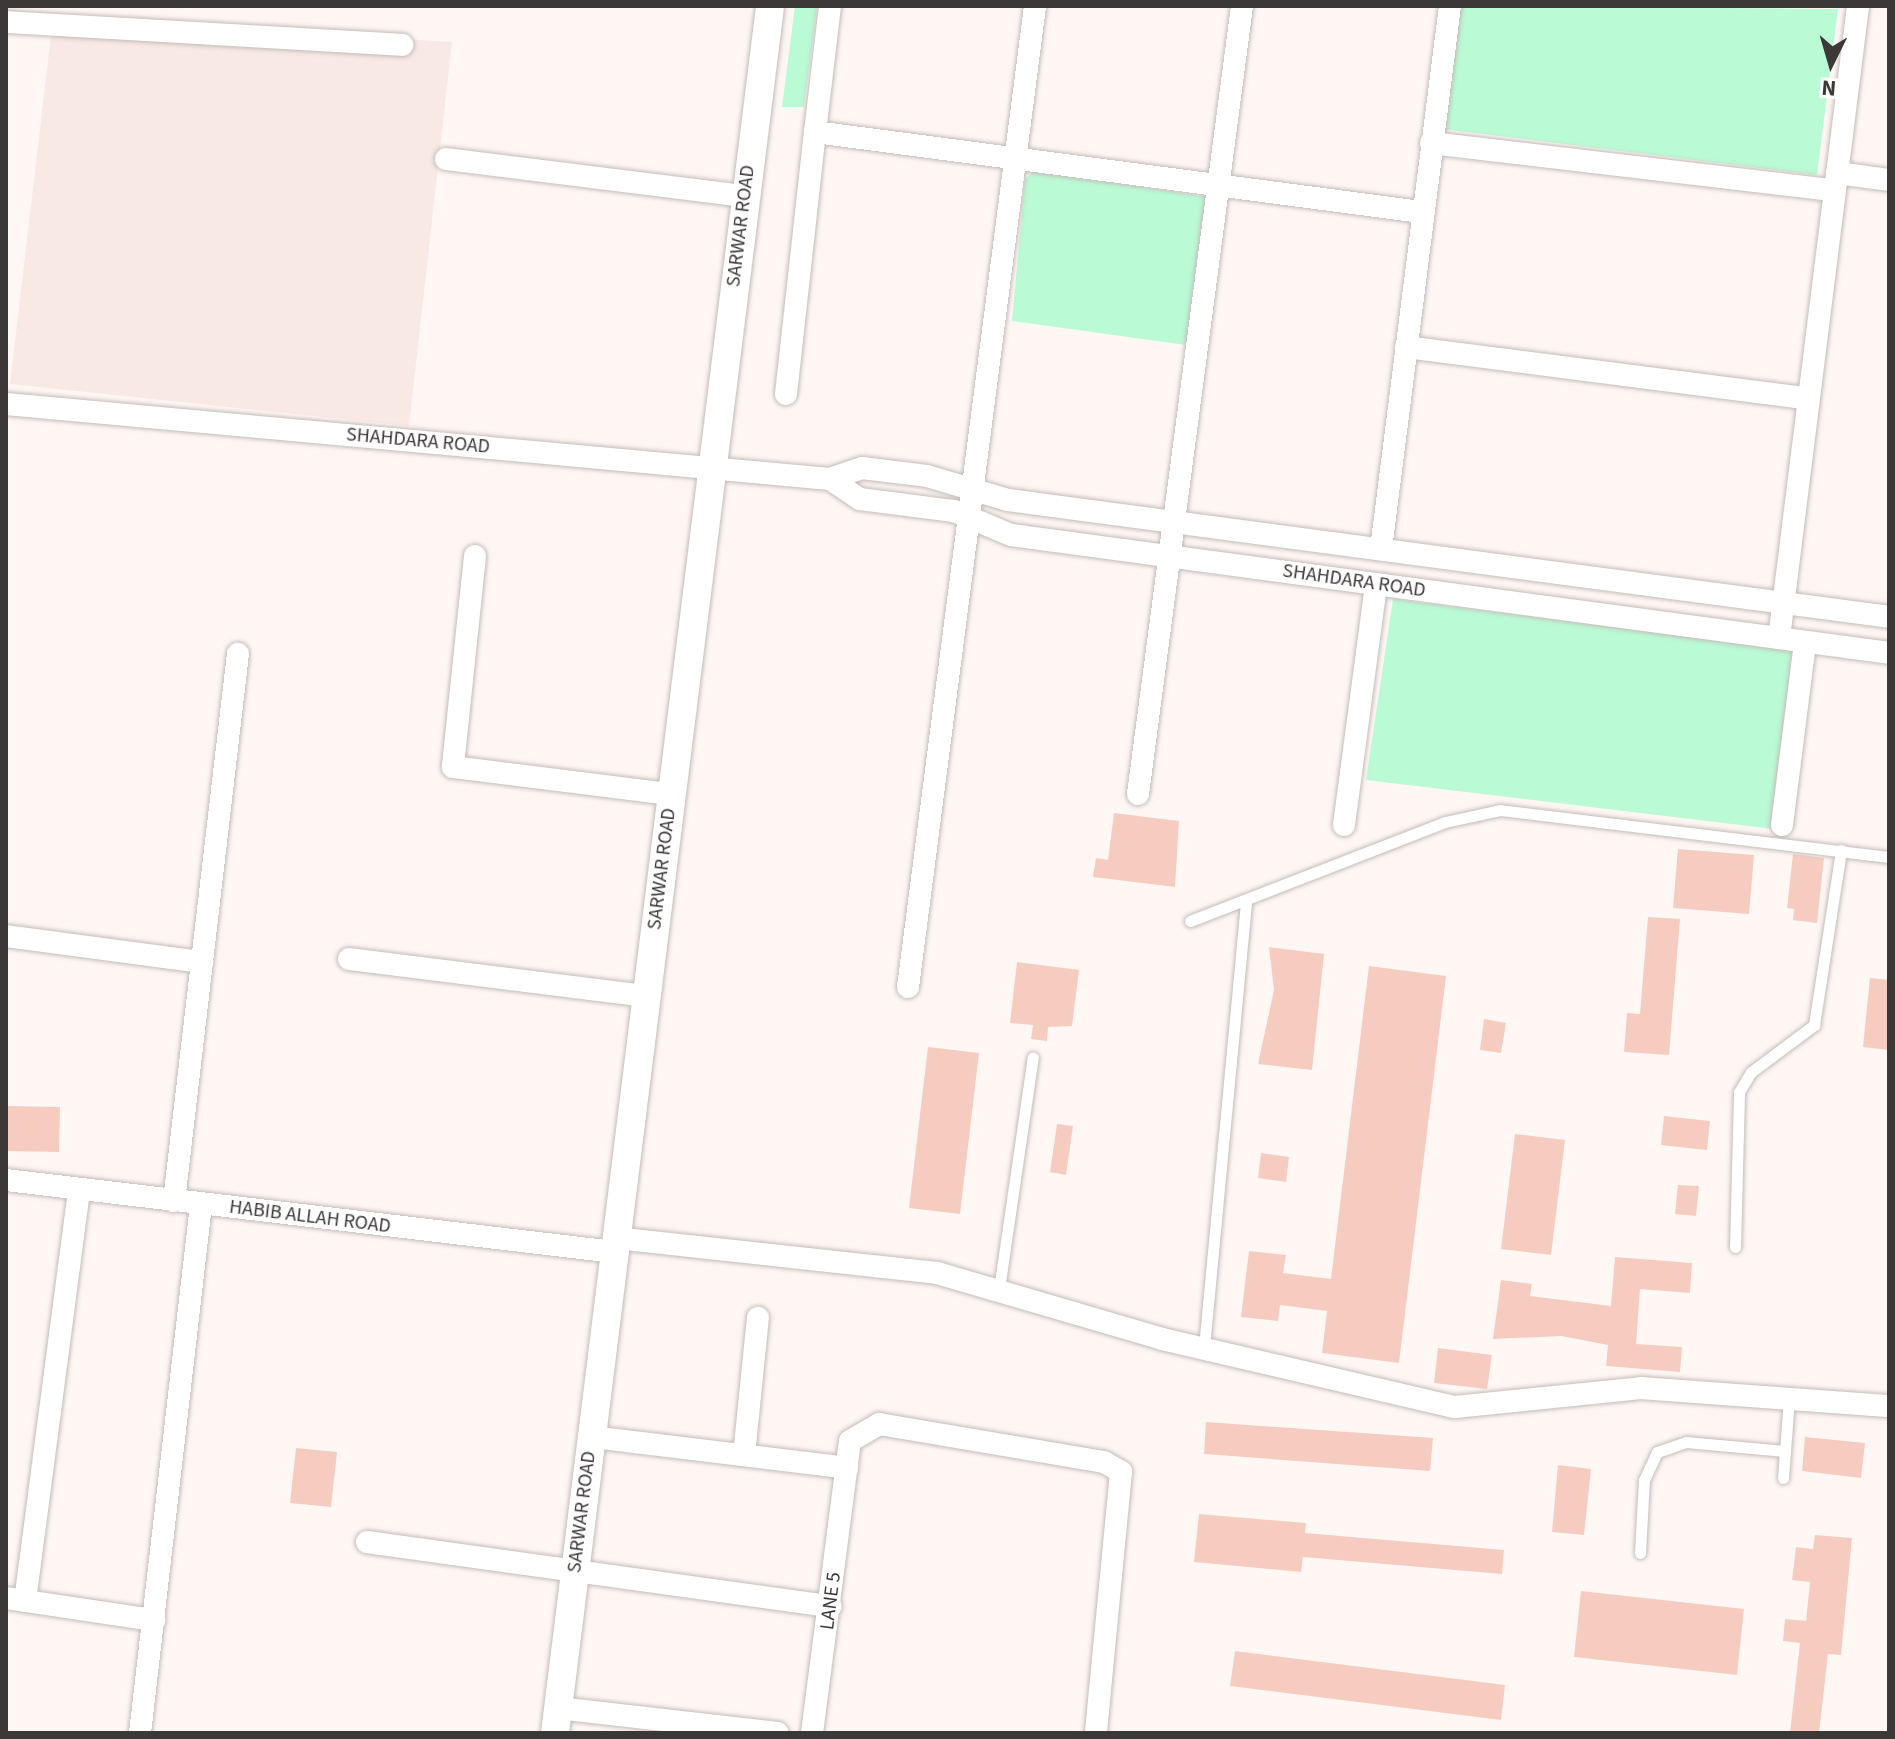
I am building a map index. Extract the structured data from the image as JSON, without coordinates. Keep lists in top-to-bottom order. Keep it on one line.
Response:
{"streets":{"street":["SARWAR ROAD","SHAHDARA ROAD","HABIB ALLAH ROAD","LANE 5"]},"crossings":[["SARWAR ROAD","SHAHDARA ROAD"],["SARWAR ROAD","HABIB ALLAH ROAD"]],"north":"bottom"}
